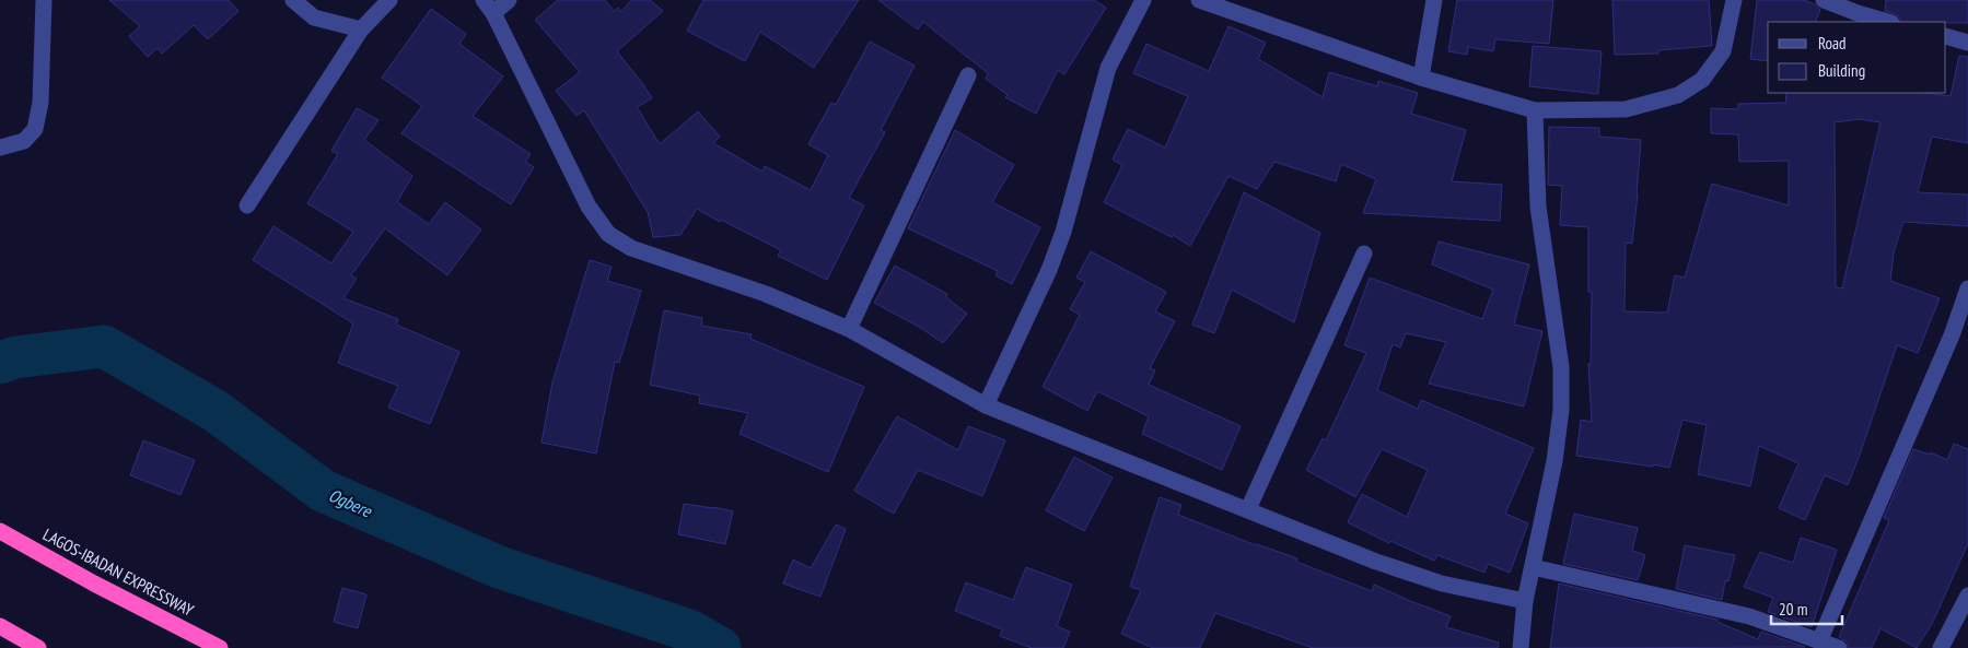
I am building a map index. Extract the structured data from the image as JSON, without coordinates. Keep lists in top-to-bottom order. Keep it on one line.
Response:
{"streets":{"highway":["LAGOS-IBADAN EXPRESSWAY"]},"water":["Ogbere"],"legend":["Road","Building"],"scale_bar":"20 m"}
